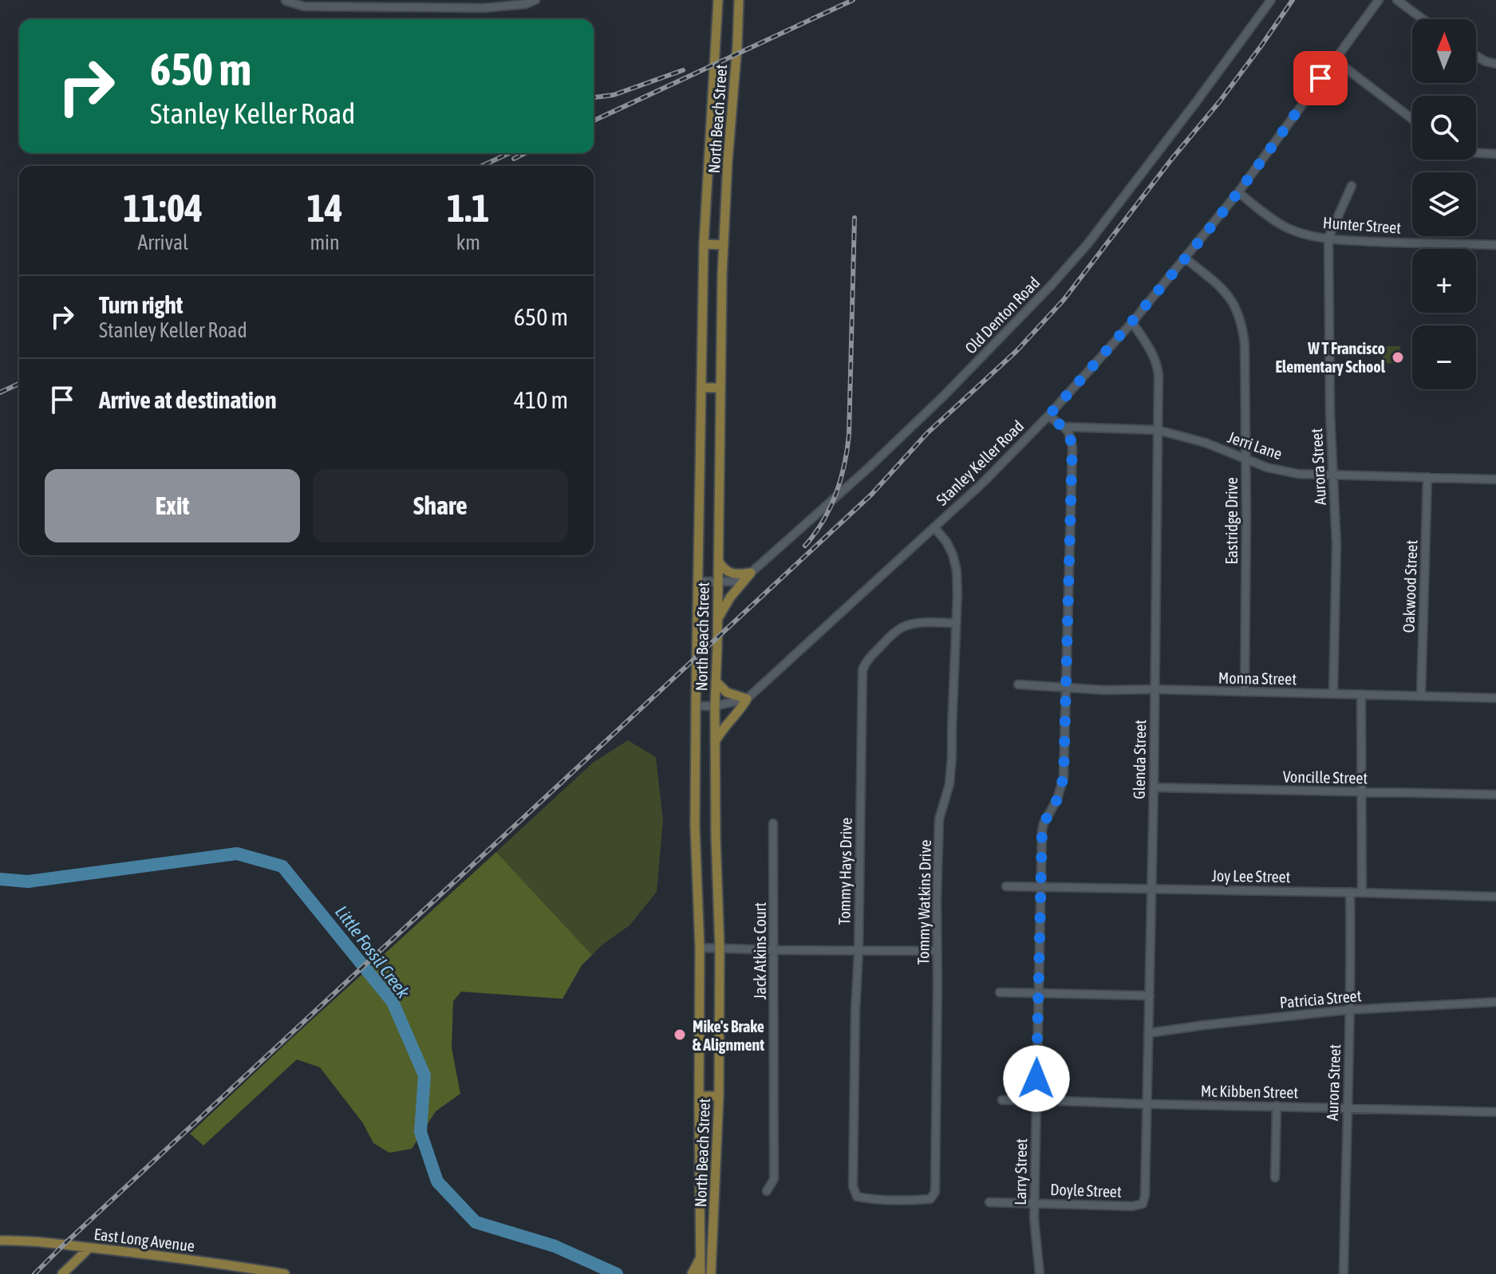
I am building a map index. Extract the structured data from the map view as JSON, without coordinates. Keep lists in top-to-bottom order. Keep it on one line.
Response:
{"streets":{"main road":["North Beach Street","East Long Avenue"],"street":["Hunter Street","Old Denton Road","Jerri Lane","Stanley Keller Road","Aurora Street","Eastridge Drive","Oakwood Street","Monna Street","Glenda Street","Voncille Street","Tommy Hays Drive","Joy Lee Street","Tommy Watkins Drive","Jack Atkins Court","Patricia Street","Mc Kibben Street","Larry Street","Doyle Street"]},"crossings":[["North Beach Street","Old Denton Road"],["North Beach Street","Stanley Keller Road"],["Hunter Street","Stanley Keller Road"],["Hunter Street","Aurora Street"],["Jerri Lane","Aurora Street"],["Jerri Lane","Eastridge Drive"],["Jerri Lane","Oakwood Street"],["Jerri Lane","Glenda Street"],["Jerri Lane","Larry Street"],["Stanley Keller Road","Eastridge Drive"],["Stanley Keller Road","Glenda Street"],["Stanley Keller Road","Tommy Watkins Drive"],["Aurora Street","Monna Street"],["Aurora Street","Joy Lee Street"],["Aurora Street","Patricia Street"],["Aurora Street","Mc Kibben Street"],["Eastridge Drive","Monna Street"],["Oakwood Street","Monna Street"],["Monna Street","Glenda Street"],["Monna Street","Larry Street"],["Glenda Street","Voncille Street"],["Glenda Street","Joy Lee Street"],["Glenda Street","Patricia Street"],["Glenda Street","Mc Kibben Street"],["Glenda Street","Doyle Street"],["Tommy Hays Drive","Tommy Watkins Drive"],["Joy Lee Street","Larry Street"],["Mc Kibben Street","Larry Street"],["Larry Street","Doyle Street"]],"water":["Little Fossil Creek"],"places":["W T Francisco Elementary School","Mike's Brake & Alignment"],"north":"top","page":{"map_buttons":["+","−"],"turn":["650 m","Stanley Keller Road"],"eta":["11:04","Arrival","14","min","1.1","km"],"list":[{"name":"Turn right","note":"Stanley Keller Road","value":"650 m"},{"name":"Arrive at destination","value":"410 m"}],"buttons":["Exit","Share"]}}
